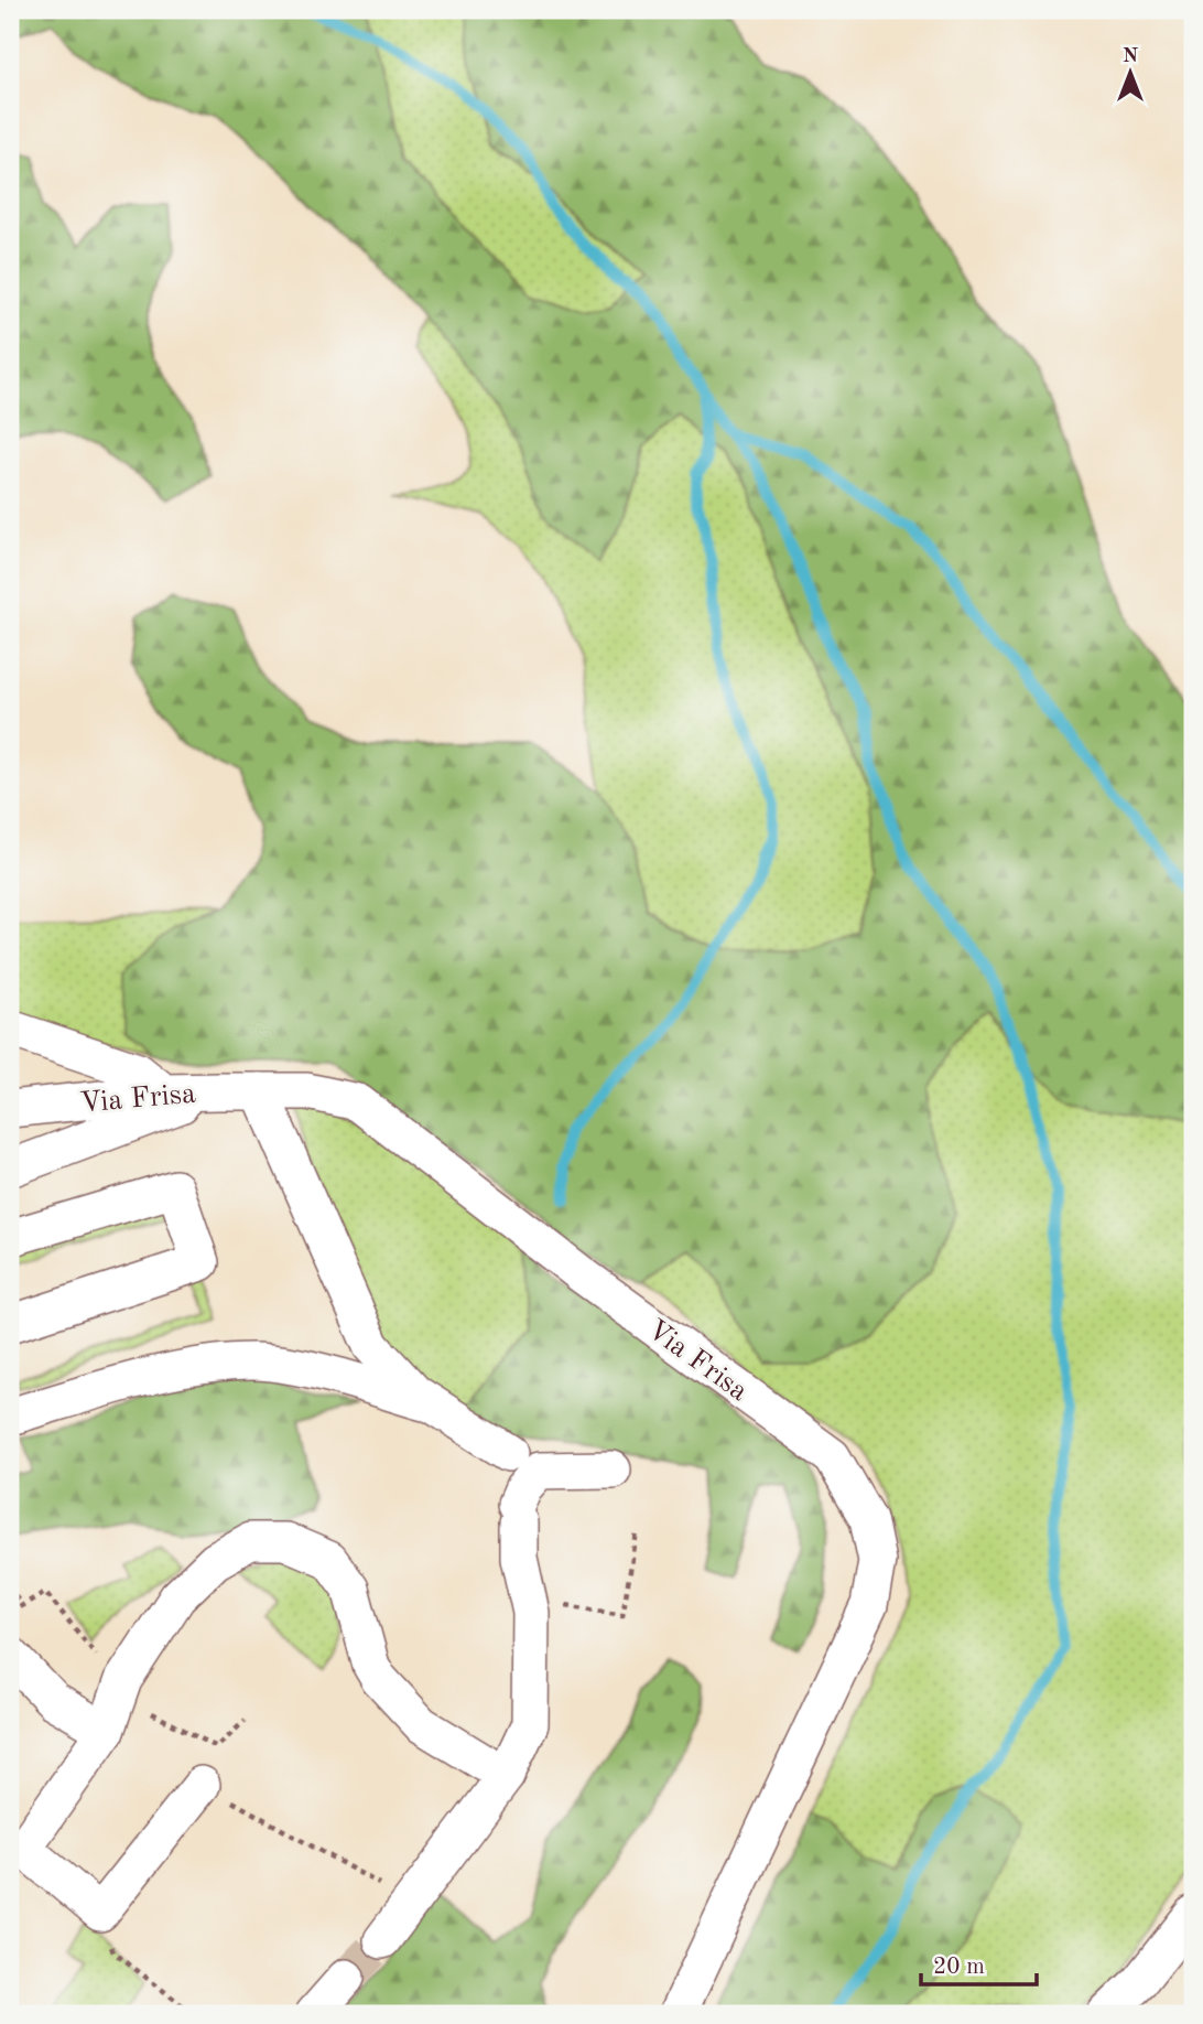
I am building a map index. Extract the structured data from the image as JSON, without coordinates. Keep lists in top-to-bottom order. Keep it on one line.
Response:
{"streets":{"street":["Via Frisa"]},"scale_bar":"20 m","north":"top"}
